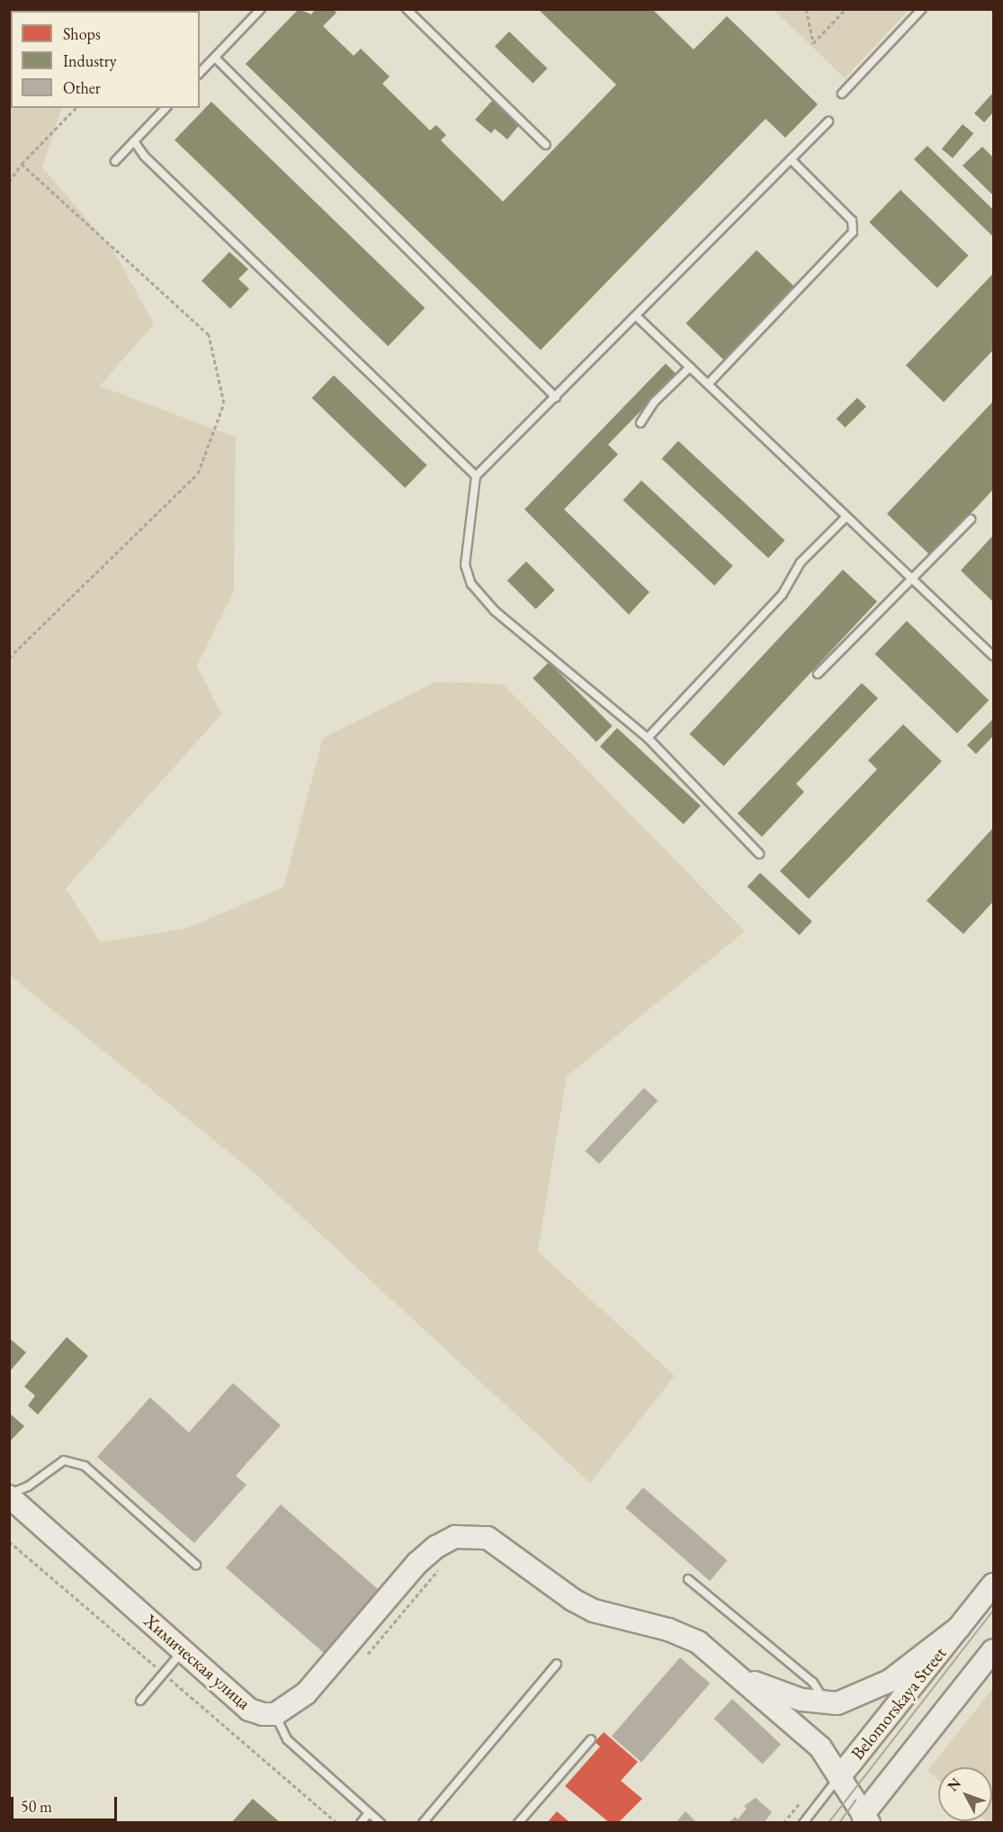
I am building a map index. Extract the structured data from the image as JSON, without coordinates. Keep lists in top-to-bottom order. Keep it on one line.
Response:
{"streets":{"main road":["Химическая улица","Belomorskaya Street"]},"legend":["Shops","Industry","Other"],"scale_bar":"50 m","north":"top left"}
